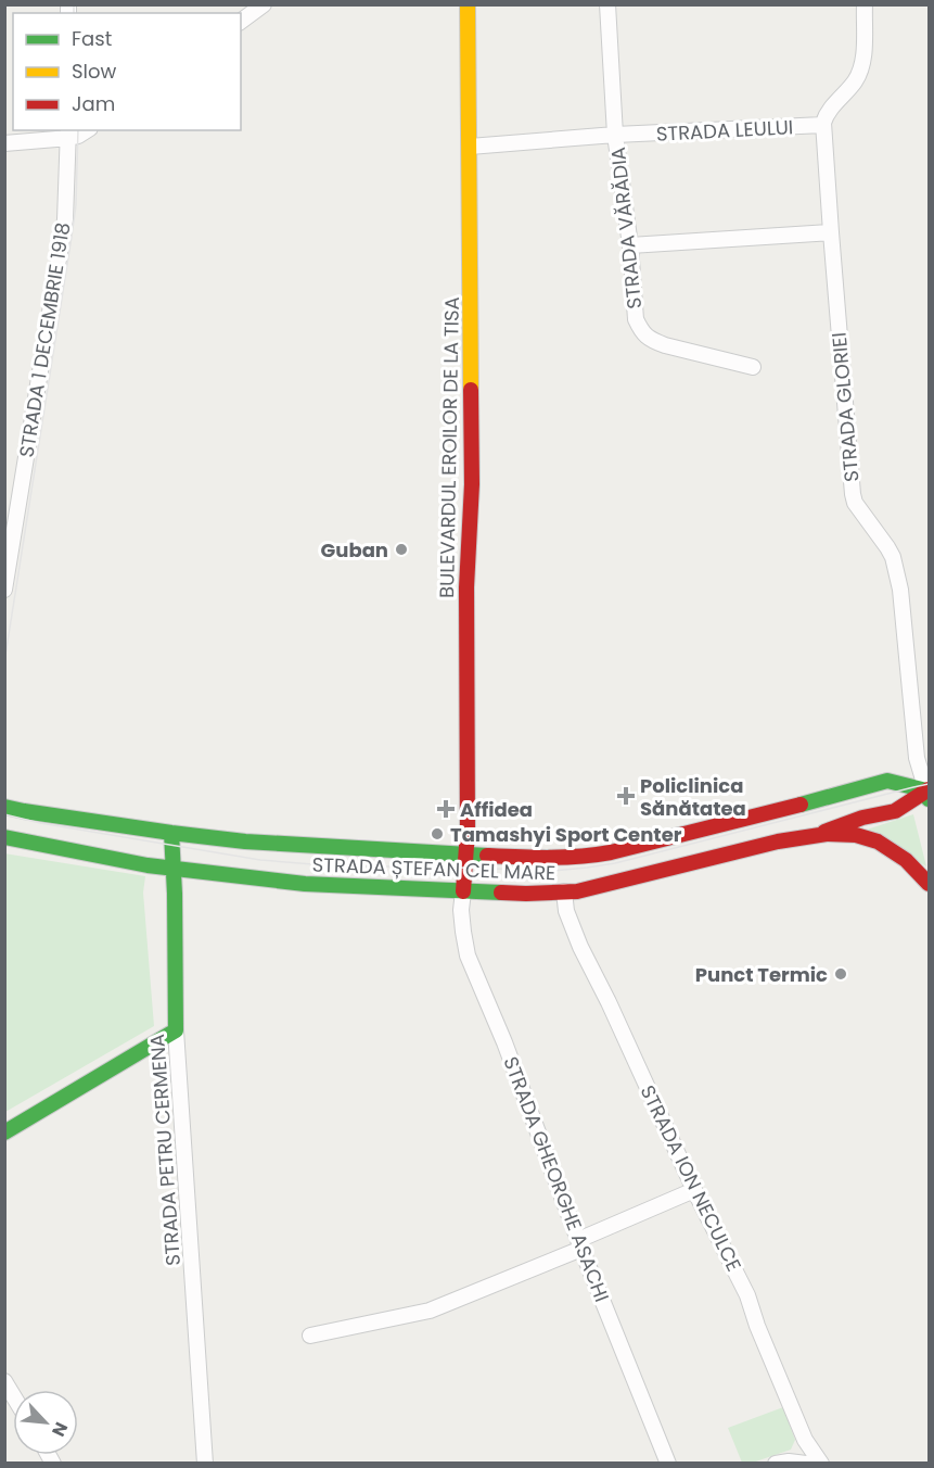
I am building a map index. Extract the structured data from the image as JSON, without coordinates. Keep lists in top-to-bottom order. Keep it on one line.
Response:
{"streets":{"main road":["BULEVARDUL EROILOR DE LA TISA","STRADA ȘTEFAN CEL MARE","STRADA PETRU CERMENA"],"street":["STRADA LEULUI","STRADA VĂRĂDIA","STRADA 1 DECEMBRIE 1918","STRADA GLORIEI","STRADA ION NECULCE","STRADA GHEORGHE ASACHI"]},"crossings":[["STRADA LEULUI","STRADA VĂRĂDIA"],["STRADA LEULUI","STRADA GLORIEI"],["STRADA LEULUI","BULEVARDUL EROILOR DE LA TISA"],["STRADA GLORIEI","STRADA ȘTEFAN CEL MARE"],["BULEVARDUL EROILOR DE LA TISA","STRADA ȘTEFAN CEL MARE"],["BULEVARDUL EROILOR DE LA TISA","STRADA GHEORGHE ASACHI"],["STRADA ȘTEFAN CEL MARE","STRADA PETRU CERMENA"],["STRADA ȘTEFAN CEL MARE","STRADA ION NECULCE"],["STRADA ȘTEFAN CEL MARE","STRADA GHEORGHE ASACHI"]],"places":{"other":["Guban","Tamashyi Sport Center","Punct Termic"],"health":["Policlinica Sănătatea","Affidea"]},"legend":["Fast","Slow","Jam"],"north":"bottom right"}
